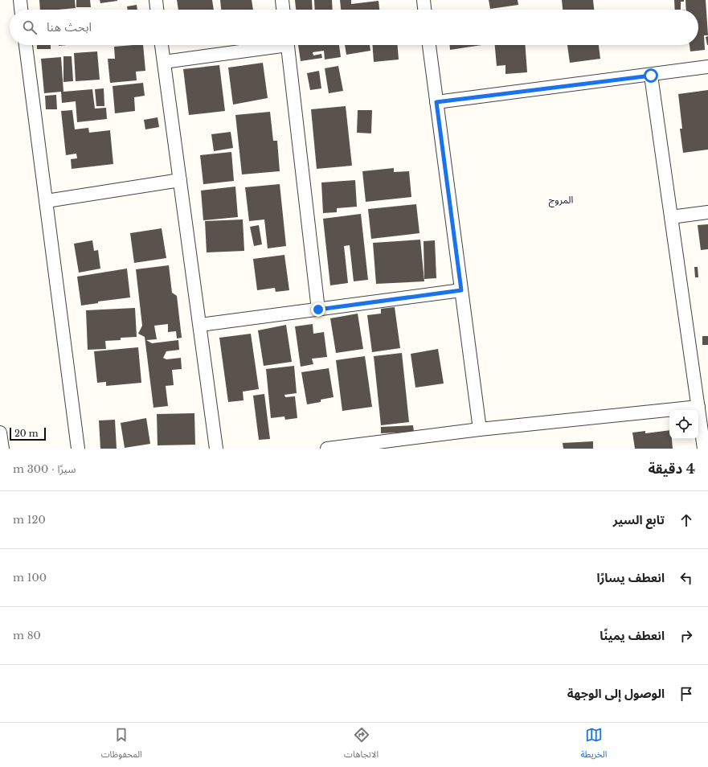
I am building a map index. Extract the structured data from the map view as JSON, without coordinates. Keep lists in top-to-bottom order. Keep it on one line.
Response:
{"districts":["المروج"],"scale_bar":"20 m","page":{"search":"ابحث هنا","scale":"20 m","heading":["4 دقيقة","سيرًا · 300 m"],"list":[["تابع السير","120 m"],["انعطف يسارًا","100 m"],["انعطف يمينًا","80 m"],"الوصول إلى الوجهة"],"nav":["الخريطة","الاتجاهات","المحفوظات"]}}
